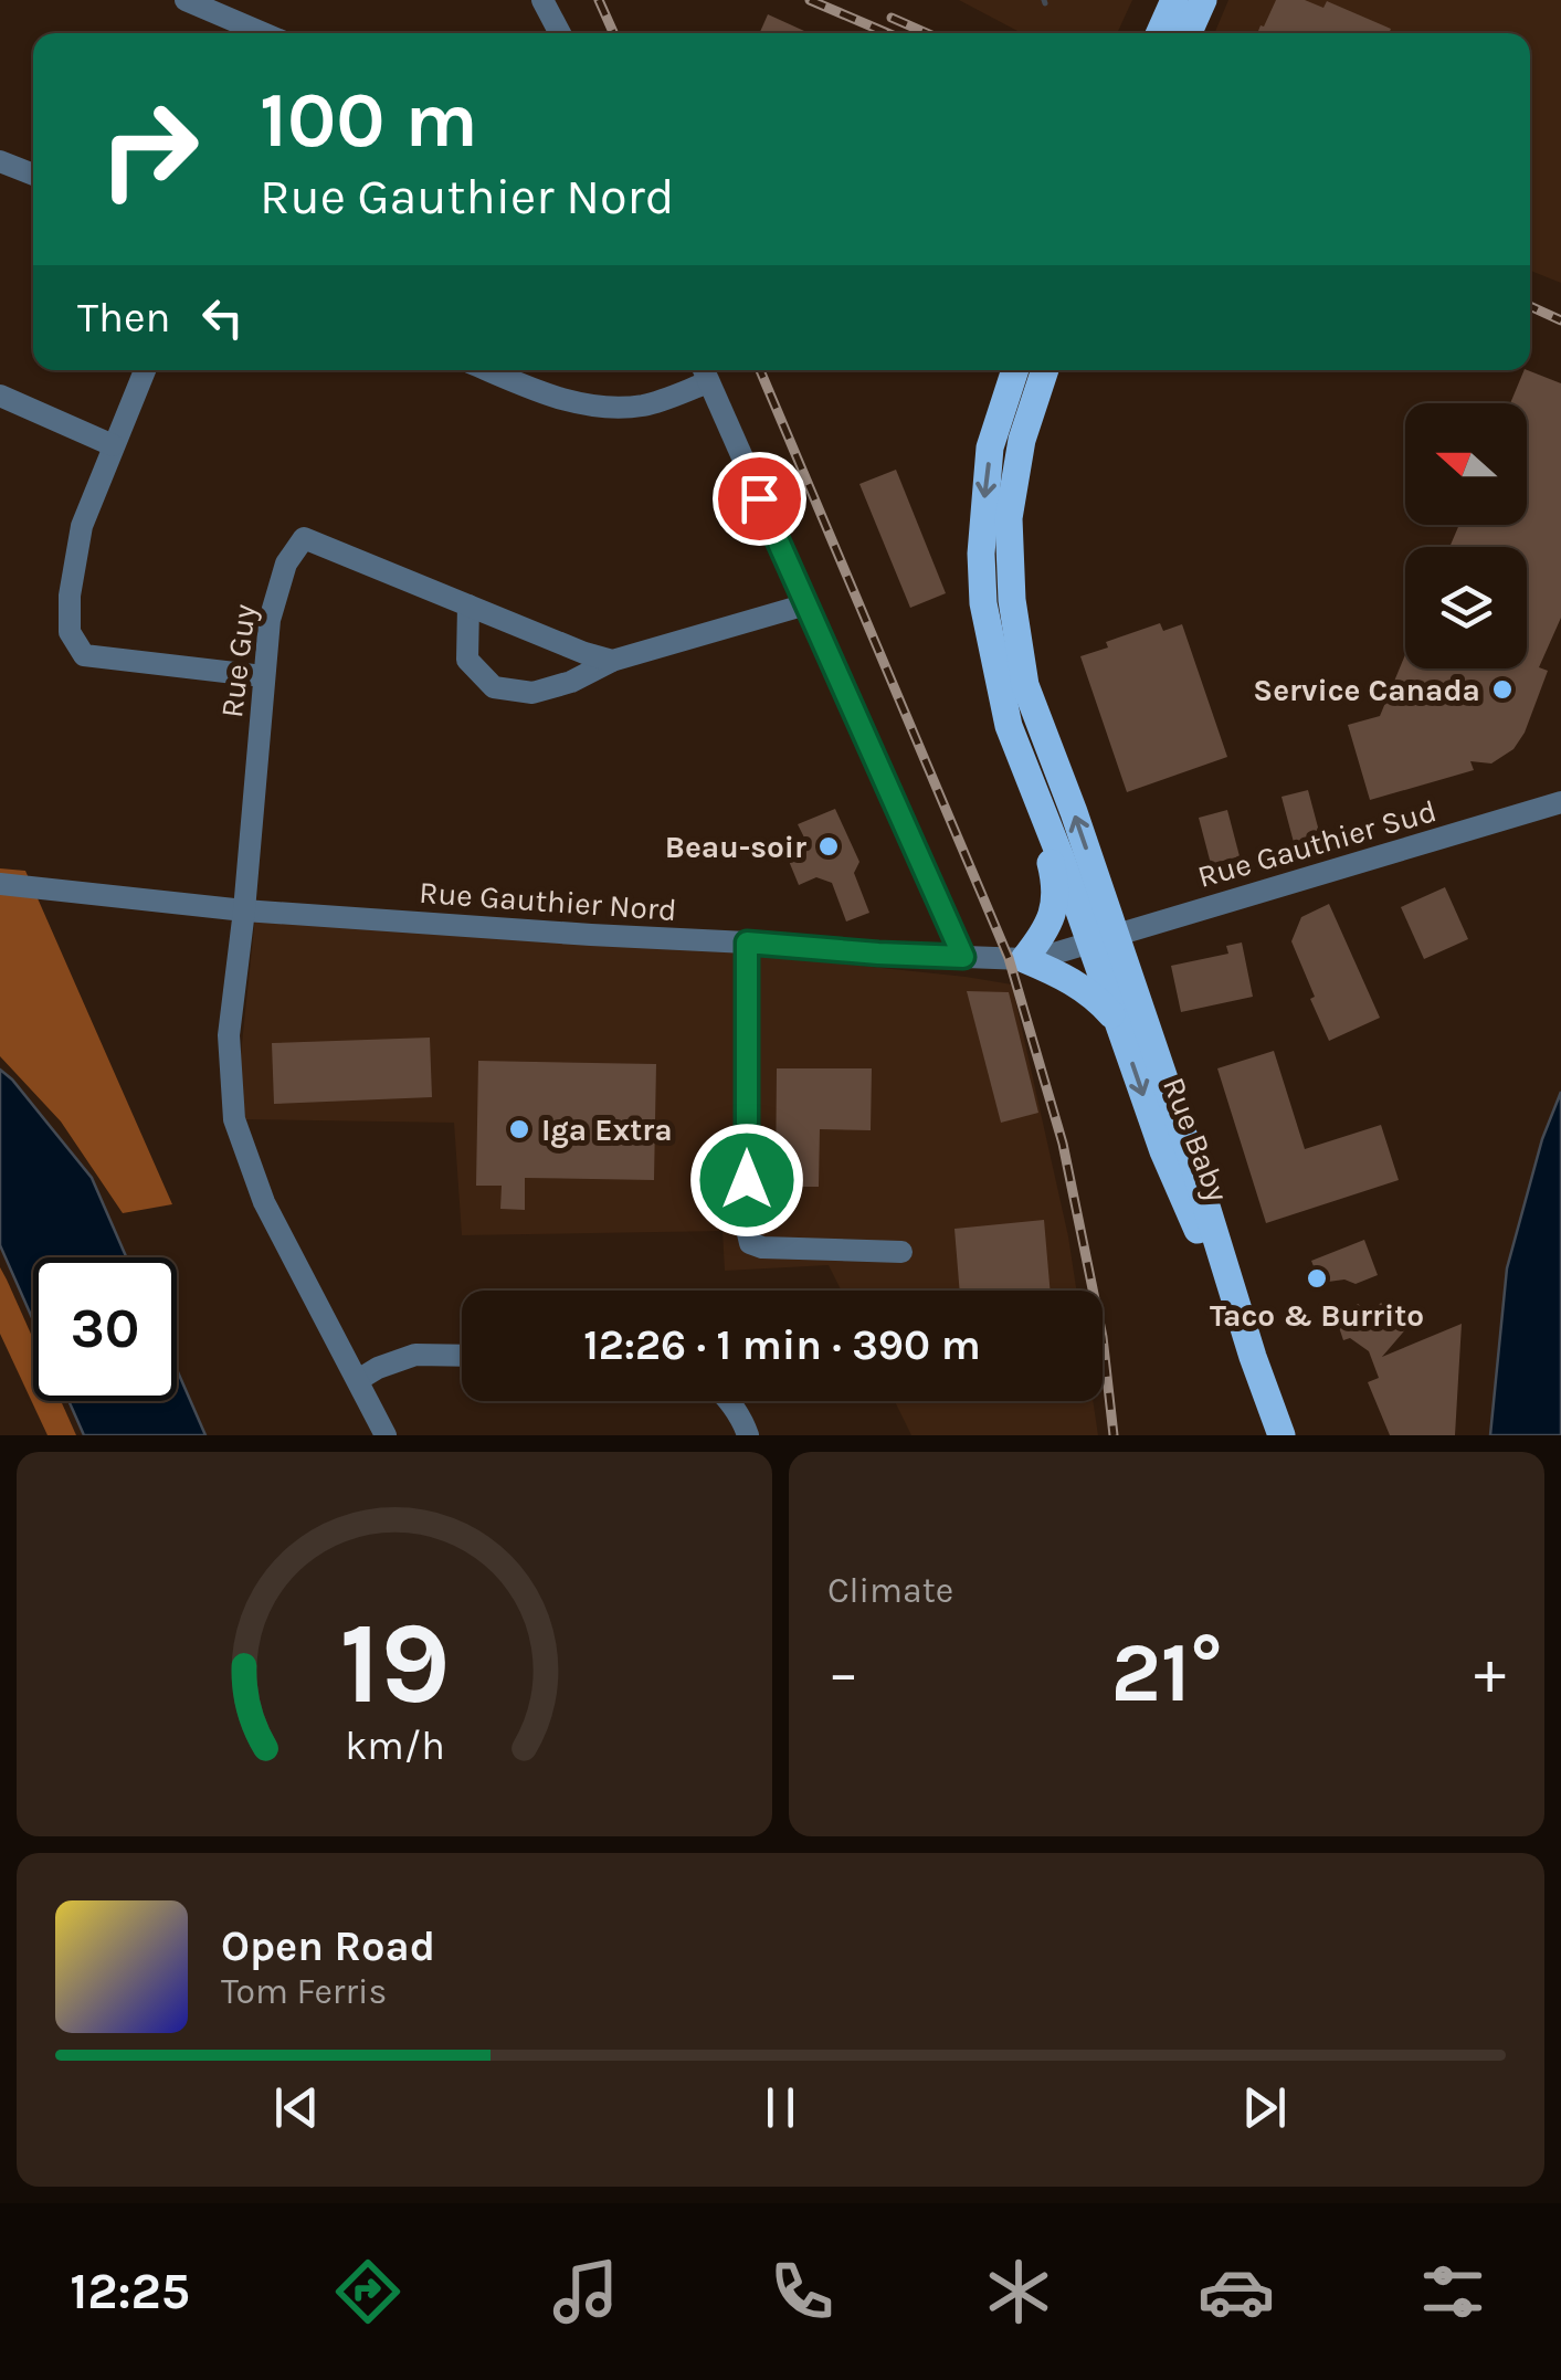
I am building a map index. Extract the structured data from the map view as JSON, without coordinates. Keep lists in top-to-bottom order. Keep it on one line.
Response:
{"streets":{"main road":["Rue Baby"],"street":["Rue Guy","Rue Gauthier Sud","Rue Gauthier Nord"]},"crossings":[["Rue Guy","Rue Gauthier Nord"],["Rue Gauthier Sud","Rue Gauthier Nord"],["Rue Gauthier Sud","Rue Baby"],["Rue Gauthier Nord","Rue Baby"]],"places":["Service Canada","Beau-soir","Iga Extra","Taco & Burrito"],"north":"left","page":{"turn":["100 m","Rue Gauthier Nord"],"then":"Then","limit":"30","trip":"12:26 · 1 min · 390 m","tile":"Climate","heat":["−","21°","+"],"song":["Open Road","Tom Ferris"],"tabs":"12:25","gauge":["19","km/h"]}}
